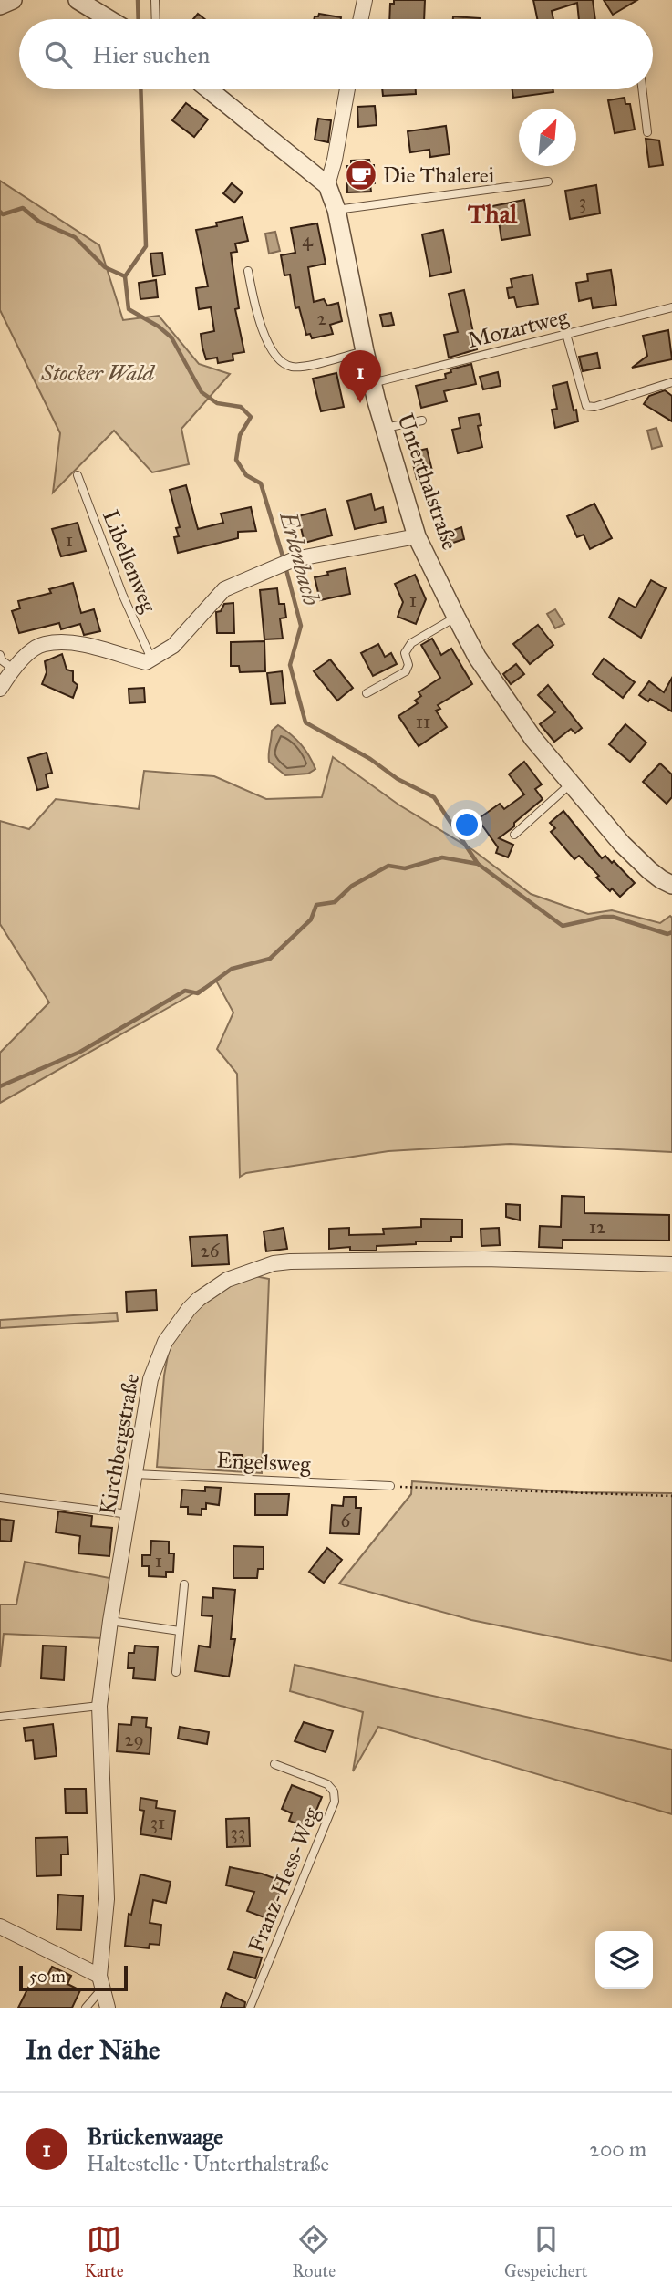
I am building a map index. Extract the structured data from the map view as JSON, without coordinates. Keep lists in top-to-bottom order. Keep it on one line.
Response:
{"streets":{"street":["Unterthalstraße","Kirchbergstraße"],"lane":["Mozartweg","Libellenweg","Engelsweg","Franz-Hess-Weg"]},"crossings":[["Mozartweg","Unterthalstraße"],["Kirchbergstraße","Engelsweg"]],"districts":["Thal"],"water":["Erlenbach"],"parks":["Stocker Wald"],"places":{"cafe":["Die Thalerei"]},"house_numbers":["3","4","2","1","1","11","12","26","6","1","29","31","33"],"scale_bar":"50 m","north":"top right","page":{"search":"Hier suchen","pins":"1","scale":"50 m","heading":"In der Nähe","list":[{"mark":"1","name":"Brückenwaage","note":"Haltestelle · Unterthalstraße","value":"200 m"}],"nav":["Karte","Route","Gespeichert"]}}
